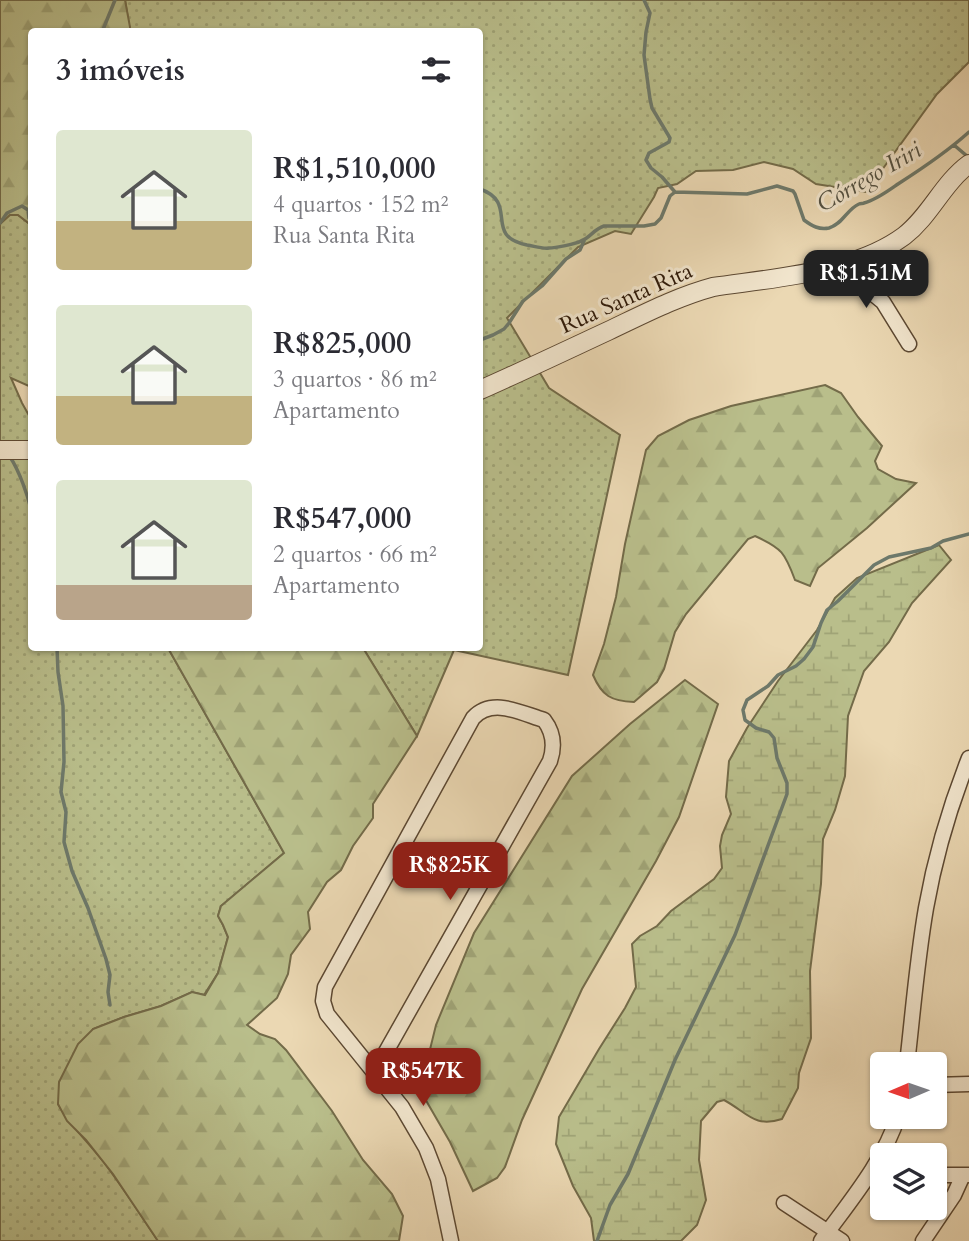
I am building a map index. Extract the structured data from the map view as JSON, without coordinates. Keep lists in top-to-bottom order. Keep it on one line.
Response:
{"streets":{"street":["Rua Santa Rita"]},"water":["Córrego Iriri"],"north":"left","page":{"heading":"3 imóveis","list":[{"name":"R$1,510,000","note":"4 quartos · 152 m² · Rua Santa Rita"},{"name":"R$825,000","note":"3 quartos · 86 m² · Apartamento"},{"name":"R$547,000","note":"2 quartos · 66 m² · Apartamento"}],"price":["R$1.51M","R$825K","R$547K"]}}
